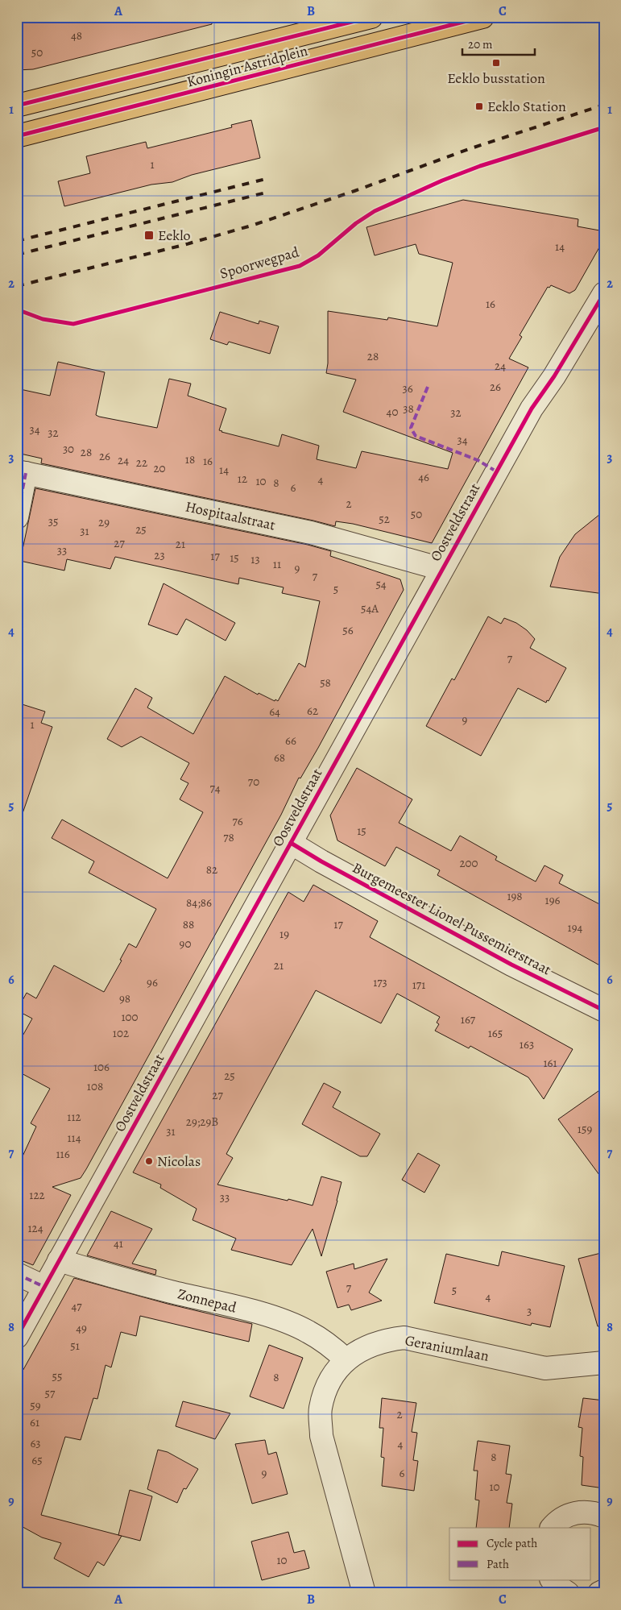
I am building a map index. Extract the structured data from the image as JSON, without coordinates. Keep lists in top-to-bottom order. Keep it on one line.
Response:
{"streets":{"main road":["Koningin Astridplein"],"street":["Hospitaalstraat","Oostveldstraat","Burgemeester Lionel Pussemierstraat","Zonnepad","Geraniumlaan"],"cycle path":["Spoorwegpad"]},"crossings":[["Hospitaalstraat","Oostveldstraat"],["Oostveldstraat","Burgemeester Lionel Pussemierstraat"],["Oostveldstraat","Zonnepad"],["Zonnepad","Geraniumlaan"]],"places":{"transit":["Eeklo busstation","Eeklo Station","Eeklo"],"other":["Nicolas"]},"house_numbers":["48","50","1","14","16","28","24","26","36","38","40","32","34","32","34","30","28","26","18","24","16","22","20","14","46","12","4","10","8","6","2","50","52","35","29","25","31","27","21","33","23","17","15","13","11","9","7","54","5","54A","56","7","58","62","64","9","1","66","68","70","74","76","15","78","200","82","198","196","84;86","88","17","194","19","90","21","96","173","171","98","100","167","102","165","163","161","106","25","108","27","112","29;29B","159","31","114","116","122","33","124","41","7","5","4","47","3","49","51","55","8","57","59","2","61","63","4","8","65","9","6","10","10"],"legend":["Cycle path","Path"],"scale_bar":"20 m","grid":{"columns":["A","B","C"],"rows":["1","2","3","4","5","6","7","8","9"]}}
